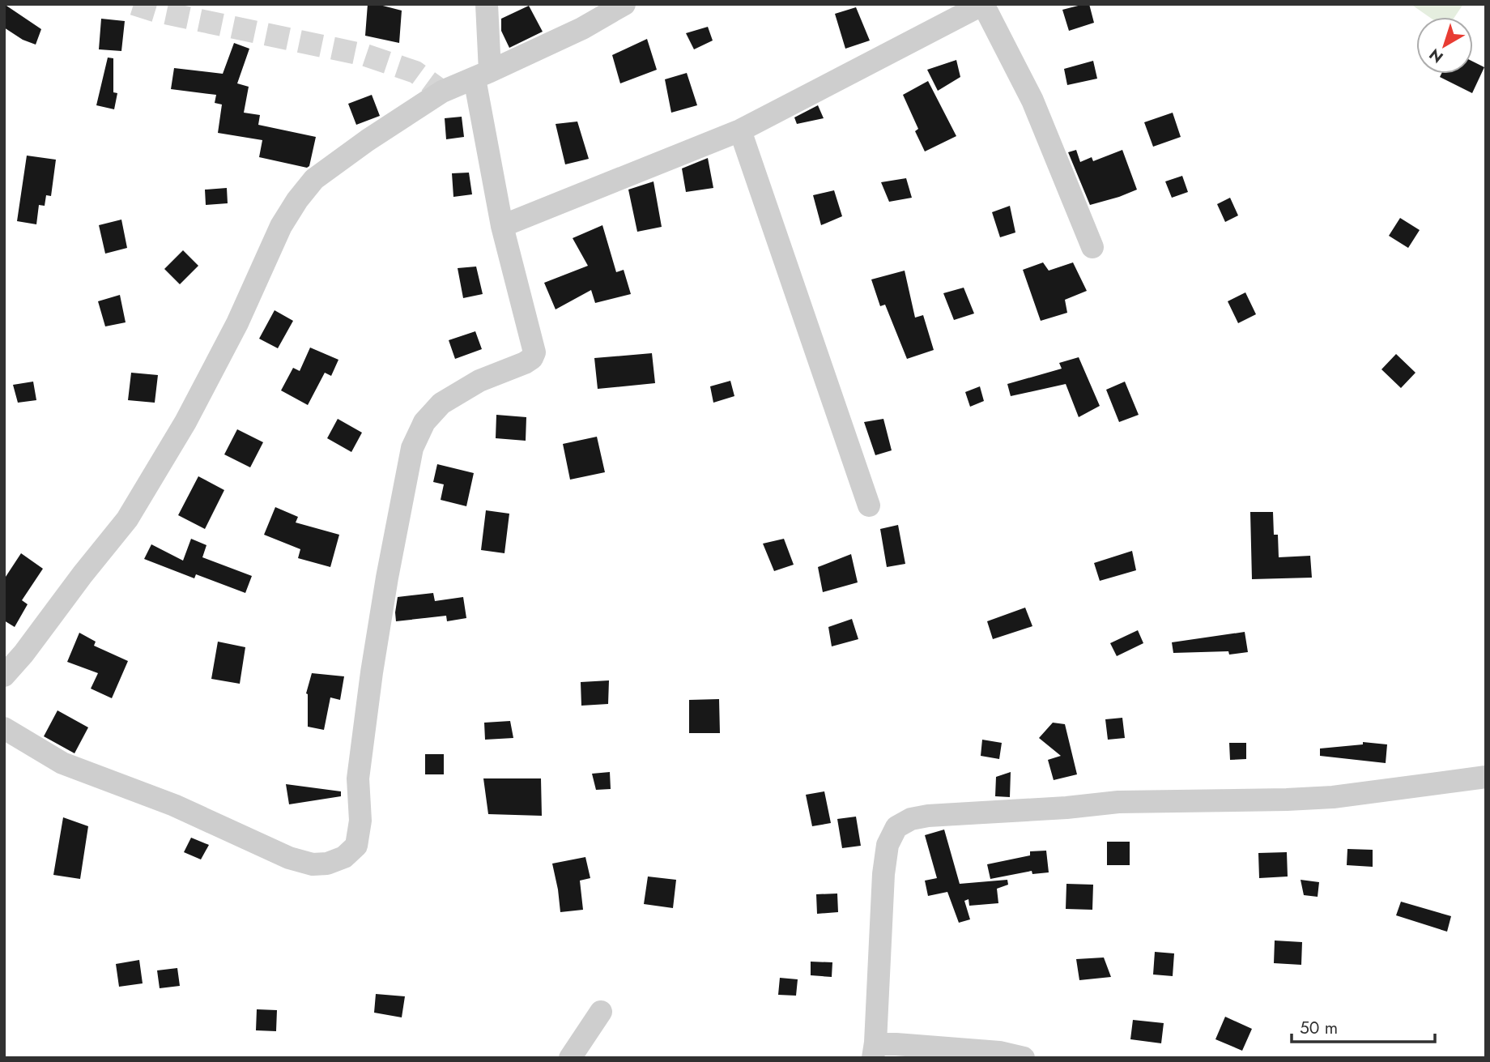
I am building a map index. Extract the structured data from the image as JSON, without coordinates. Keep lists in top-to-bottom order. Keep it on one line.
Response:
{"scale_bar":"50 m","north":"bottom left"}
